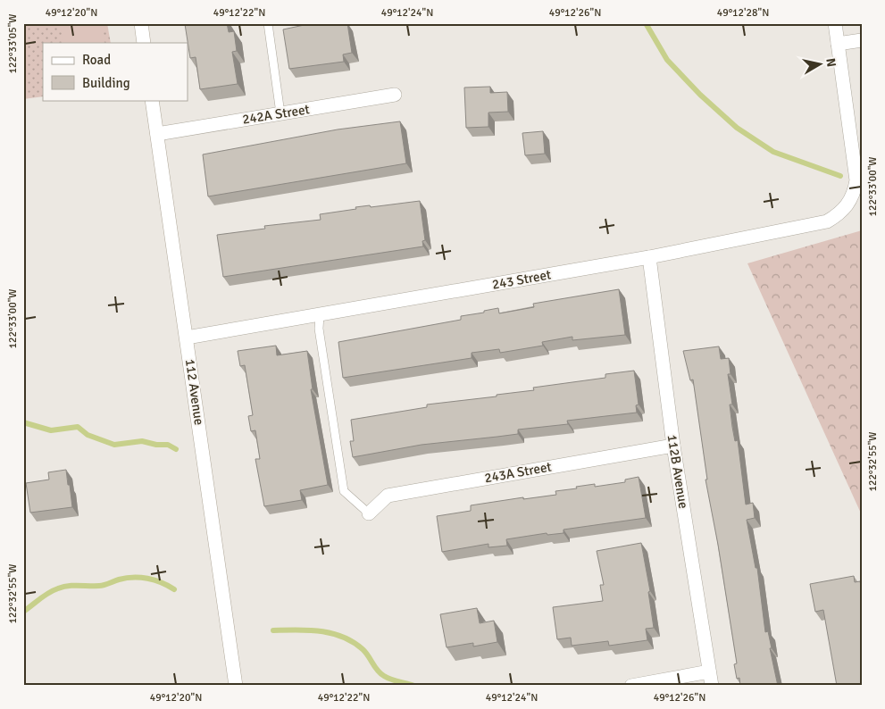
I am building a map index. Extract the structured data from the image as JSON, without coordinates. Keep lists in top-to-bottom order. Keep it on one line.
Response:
{"streets":{"street":["242A Street","243 Street","112 Avenue","112B Avenue","243A Street"]},"crossings":[["242A Street","112 Avenue"],["243 Street","112 Avenue"],["243 Street","112B Avenue"],["112B Avenue","243A Street"]],"legend":["Road","Building"],"north":"right","coordinates":["49°12'20\"N","49°12'22\"N","49°12'24\"N","49°12'26\"N","49°12'28\"N","122°33'05\"W","122°33'00\"W","122°32'55\"W"]}
